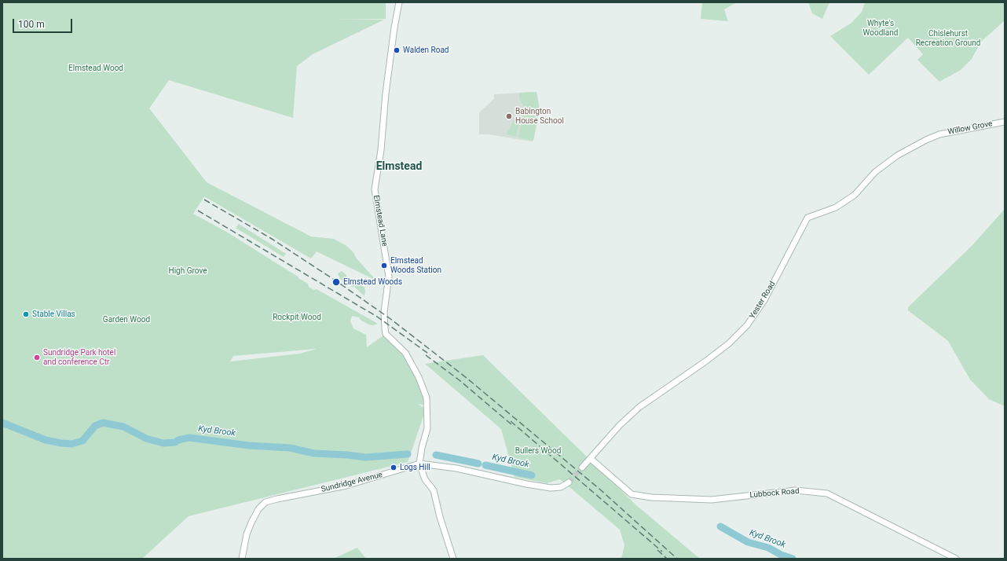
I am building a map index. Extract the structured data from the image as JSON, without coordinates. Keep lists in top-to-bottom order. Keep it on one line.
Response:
{"streets":{"street":["Willow Grove","Elmstead Lane","Yester Road","Sundridge Avenue","Lubbock Road"]},"crossings":[["Willow Grove","Yester Road"],["Elmstead Lane","Sundridge Avenue"],["Yester Road","Lubbock Road"]],"districts":["Elmstead"],"water":["Kyd Brook"],"parks":["Whyte's Woodland","Chislehurst Recreation Ground","Elmstead Wood","High Grove","Rockpit Wood","Garden Wood","Bullers Wood"],"places":["Walden Road","Babington House School","Elmstead Woods Station","Elmstead Woods","Stable Villas","Sundridge Park hotel and conference Ctr","Logs Hill"],"scale_bar":"100 m"}
